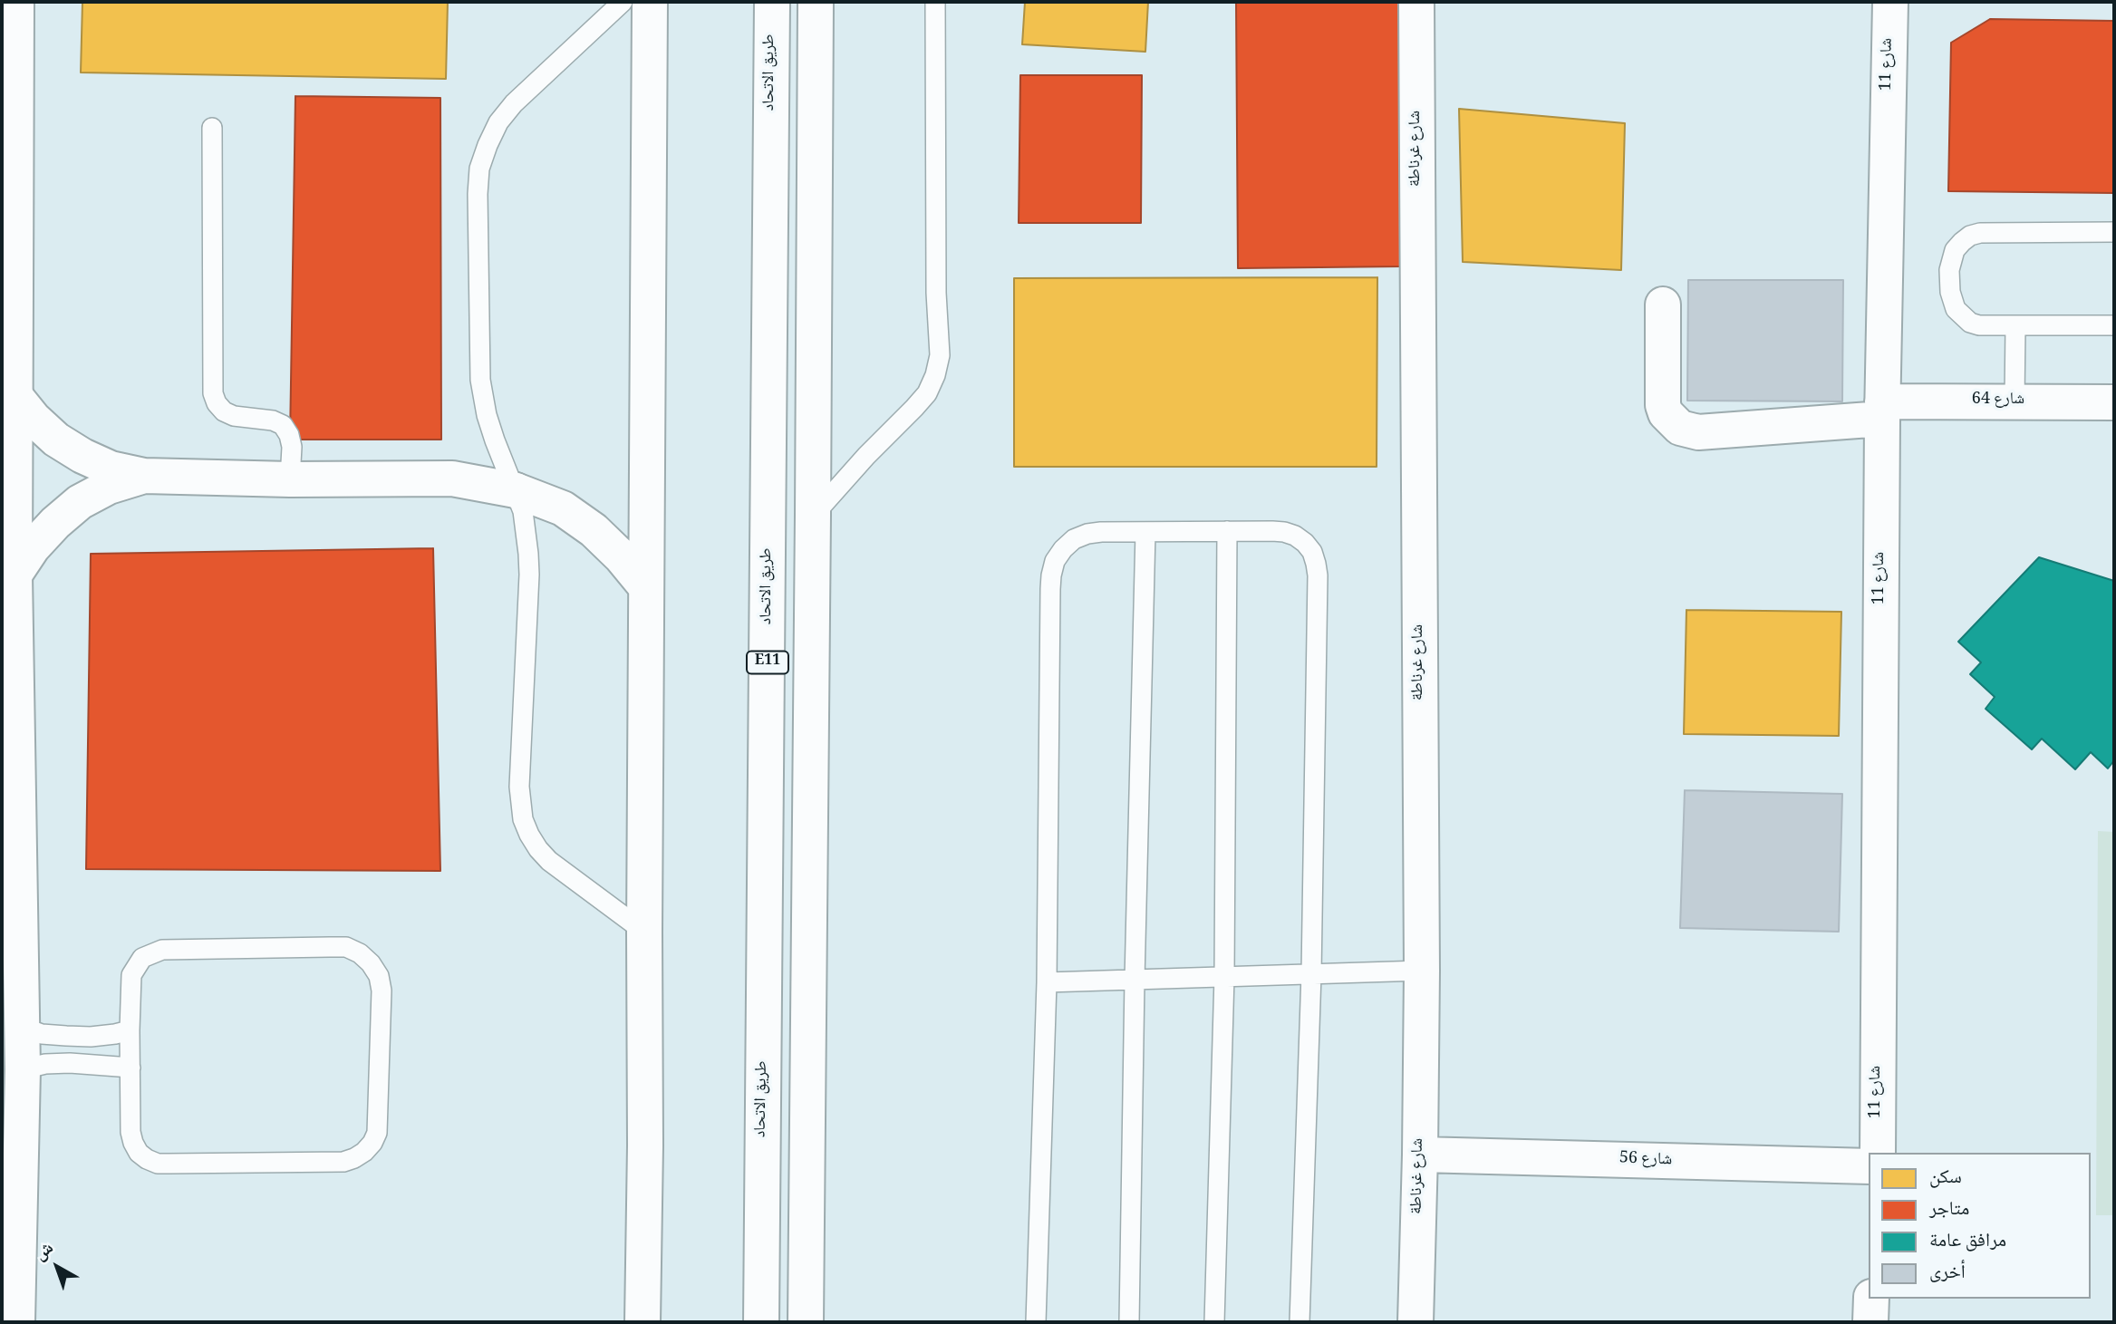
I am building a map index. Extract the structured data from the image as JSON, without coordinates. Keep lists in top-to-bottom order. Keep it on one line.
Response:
{"streets":{"main road":["شارع 11","طريق الاتحاد","شارع غرناطة","شارع 64","E11","شارع 56"]},"crossings":[["شارع 11","شارع 64"],["شارع غرناطة","شارع 56"]],"legend":["سكن","متاجر","مرافق عامة","أخرى"],"north":"top left"}
